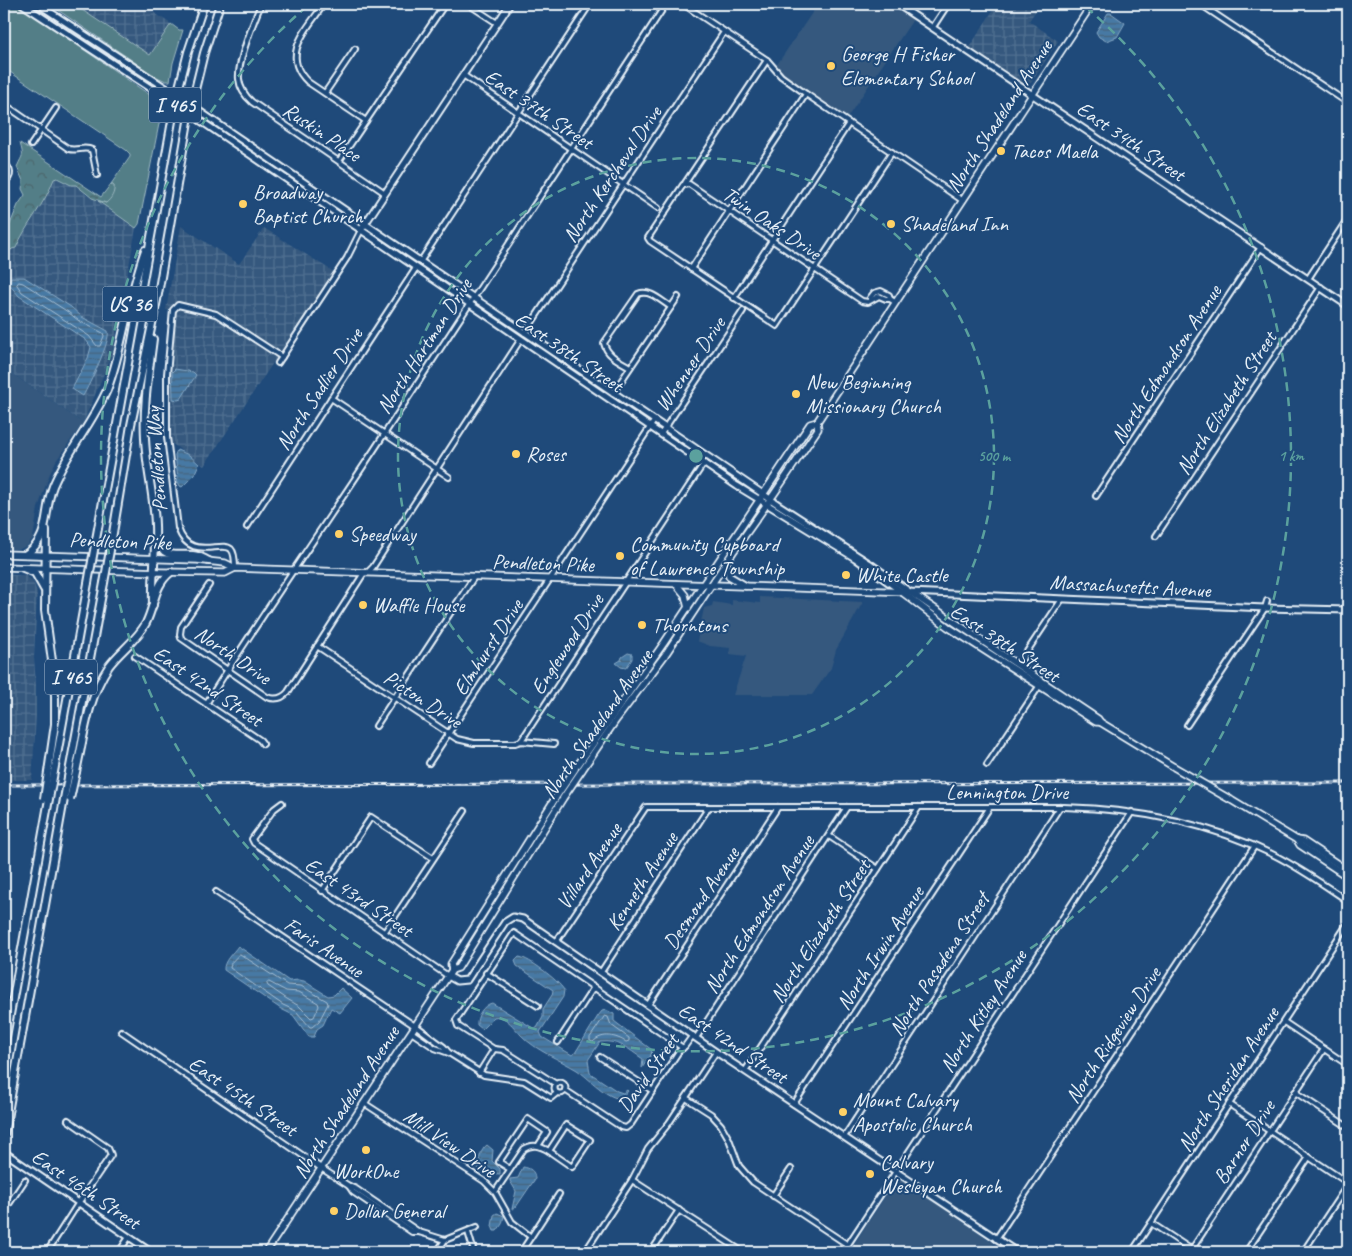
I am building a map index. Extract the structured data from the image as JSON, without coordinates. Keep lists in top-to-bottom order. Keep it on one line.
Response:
{"streets":{"highway":["I 465","US 36"],"main road":["North Shadeland Avenue","East 34th Street","East 38th Street","Pendleton Pike","Massachusetts Avenue","East 42nd Street","East 46th Street"],"street":["East 37th Street","Ruskin Place","North Kercheval Drive","Twin Oaks Drive","North Hartman Drive","Whenner Drive","North Edmondson Avenue","North Sadlier Drive","North Elizabeth Street","Pendleton Way","Englewood Drive","Elmhurst Drive","North Drive","Picton Drive","Lennington Drive","Villard Avenue","Kenneth Avenue","East 43rd Street","Desmond Avenue","Faris Avenue","North Irwin Avenue","North Pasadena Street","North Kitley Avenue","North Ridgeview Drive","David Street","North Sheridan Avenue","East 45th Street","Barnor Drive","Mill View Drive"]},"crossings":[["I 465","US 36"],["East 37th Street","North Kercheval Drive"],["East 37th Street","North Hartman Drive"],["North Shadeland Avenue","East 34th Street"],["North Shadeland Avenue","Twin Oaks Drive"],["North Shadeland Avenue","East 38th Street"],["North Shadeland Avenue","Pendleton Pike"],["North Shadeland Avenue","East 42nd Street"],["North Shadeland Avenue","East 43rd Street"],["North Shadeland Avenue","Faris Avenue"],["North Shadeland Avenue","East 45th Street"],["North Shadeland Avenue","Mill View Drive"],["East 34th Street","North Edmondson Avenue"],["East 34th Street","North Elizabeth Street"],["North Kercheval Drive","East 38th Street"],["US 36","Pendleton Pike"],["North Hartman Drive","East 38th Street"],["North Hartman Drive","Pendleton Pike"],["North Hartman Drive","North Drive"],["North Hartman Drive","East 42nd Street"],["East 38th Street","Whenner Drive"],["East 38th Street","North Sadlier Drive"],["East 38th Street","Pendleton Pike"],["East 38th Street","Massachusetts Avenue"],["East 38th Street","Englewood Drive"],["East 38th Street","Elmhurst Drive"],["North Edmondson Avenue","East 42nd Street"],["North Edmondson Avenue","Lennington Drive"],["North Edmondson Avenue","David Street"],["North Elizabeth Street","East 42nd Street"],["North Elizabeth Street","Lennington Drive"],["Pendleton Way","Pendleton Pike"],["Pendleton Pike","Massachusetts Avenue"],["Pendleton Pike","Englewood Drive"],["Pendleton Pike","Elmhurst Drive"],["Englewood Drive","Picton Drive"],["Elmhurst Drive","Picton Drive"],["North Drive","Picton Drive"],["East 42nd Street","Villard Avenue"],["East 42nd Street","Kenneth Avenue"],["East 42nd Street","East 43rd Street"],["East 42nd Street","Desmond Avenue"],["East 42nd Street","North Irwin Avenue"],["East 42nd Street","North Pasadena Street"],["East 42nd Street","North Kitley Avenue"],["East 42nd Street","North Ridgeview Drive"],["East 42nd Street","David Street"],["Lennington Drive","Villard Avenue"],["Lennington Drive","Kenneth Avenue"],["Lennington Drive","Desmond Avenue"],["Lennington Drive","North Irwin Avenue"],["Lennington Drive","North Pasadena Street"],["Lennington Drive","North Kitley Avenue"],["Lennington Drive","North Ridgeview Drive"],["Faris Avenue","David Street"]],"places":["George H Fisher Elementary School","Tacos Maela","Broadway Baptist Church","Shadeland Inn","New Beginning Missionary Church","Roses","Speedway","Community Cupboard of Lawrence Township","White Castle","Waffle House","Thorntons","Mount Calvary Apostolic Church","WorkOne","Calvary Wesleyan Church","Dollar General"],"rings":["500 m","1 km"]}
